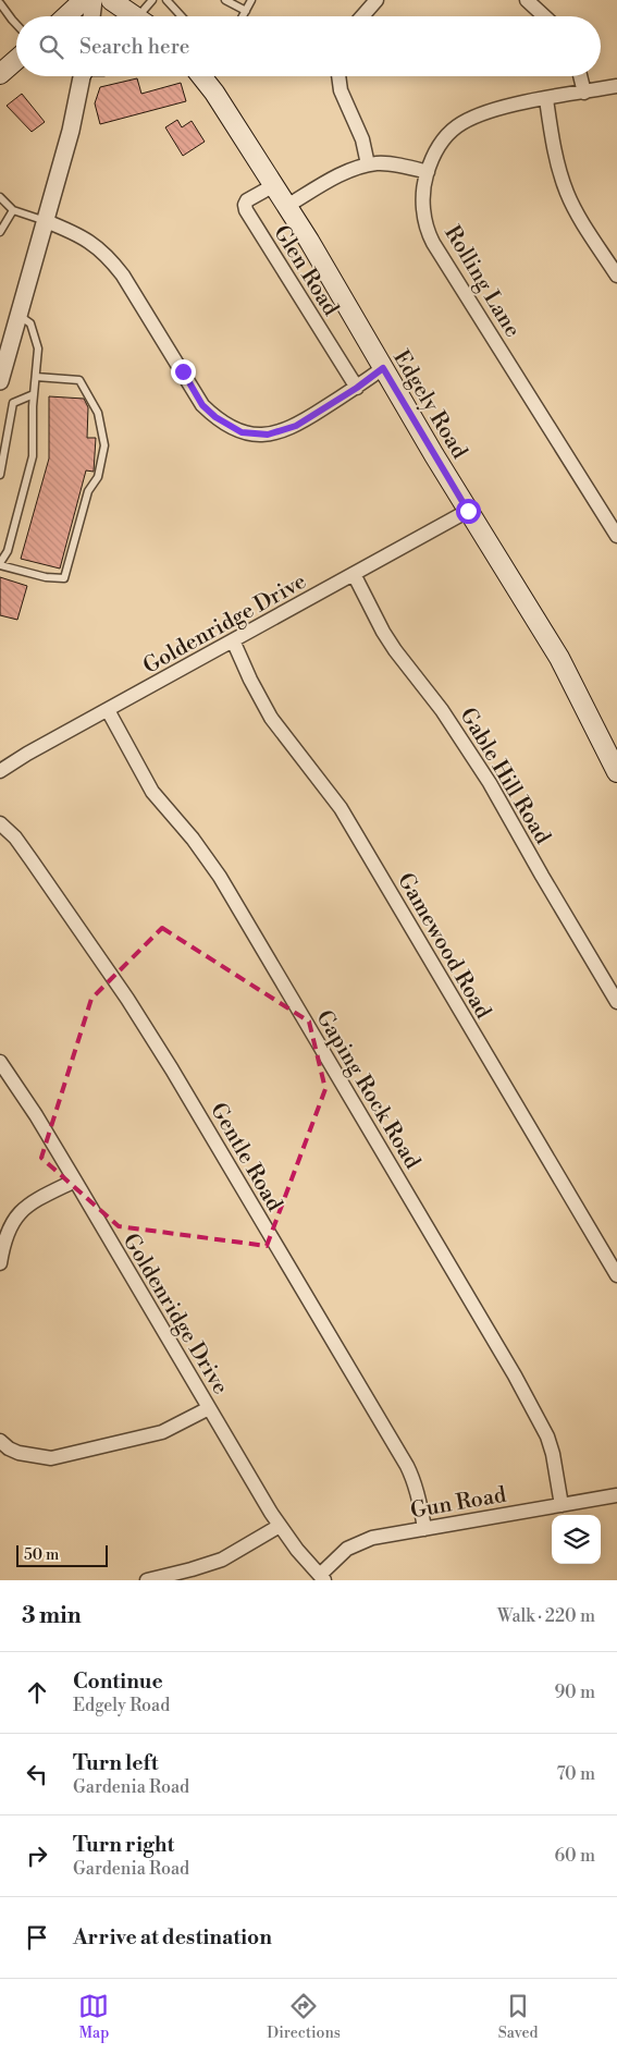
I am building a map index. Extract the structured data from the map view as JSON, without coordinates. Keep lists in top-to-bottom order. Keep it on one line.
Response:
{"streets":{"main road":["Edgely Road"],"street":["Glen Road","Rolling Lane","Goldenridge Drive","Gable Hill Road","Gamewood Road","Gaping Rock Road","Gentle Road","Gun Road"]},"crossings":[["Glen Road","Edgely Road"],["Edgely Road","Goldenridge Drive"],["Goldenridge Drive","Gable Hill Road"],["Goldenridge Drive","Gamewood Road"],["Goldenridge Drive","Gaping Rock Road"],["Goldenridge Drive","Gun Road"],["Gaping Rock Road","Gun Road"],["Gentle Road","Gun Road"]],"scale_bar":"50 m","page":{"search":"Search here","scale":"50 m","heading":["3 min","Walk · 220 m"],"list":[["Continue","Edgely Road","90 m"],["Turn left","Gardenia Road","70 m"],["Turn right","Gardenia Road","60 m"],"Arrive at destination"],"nav":["Map","Directions","Saved"]}}
